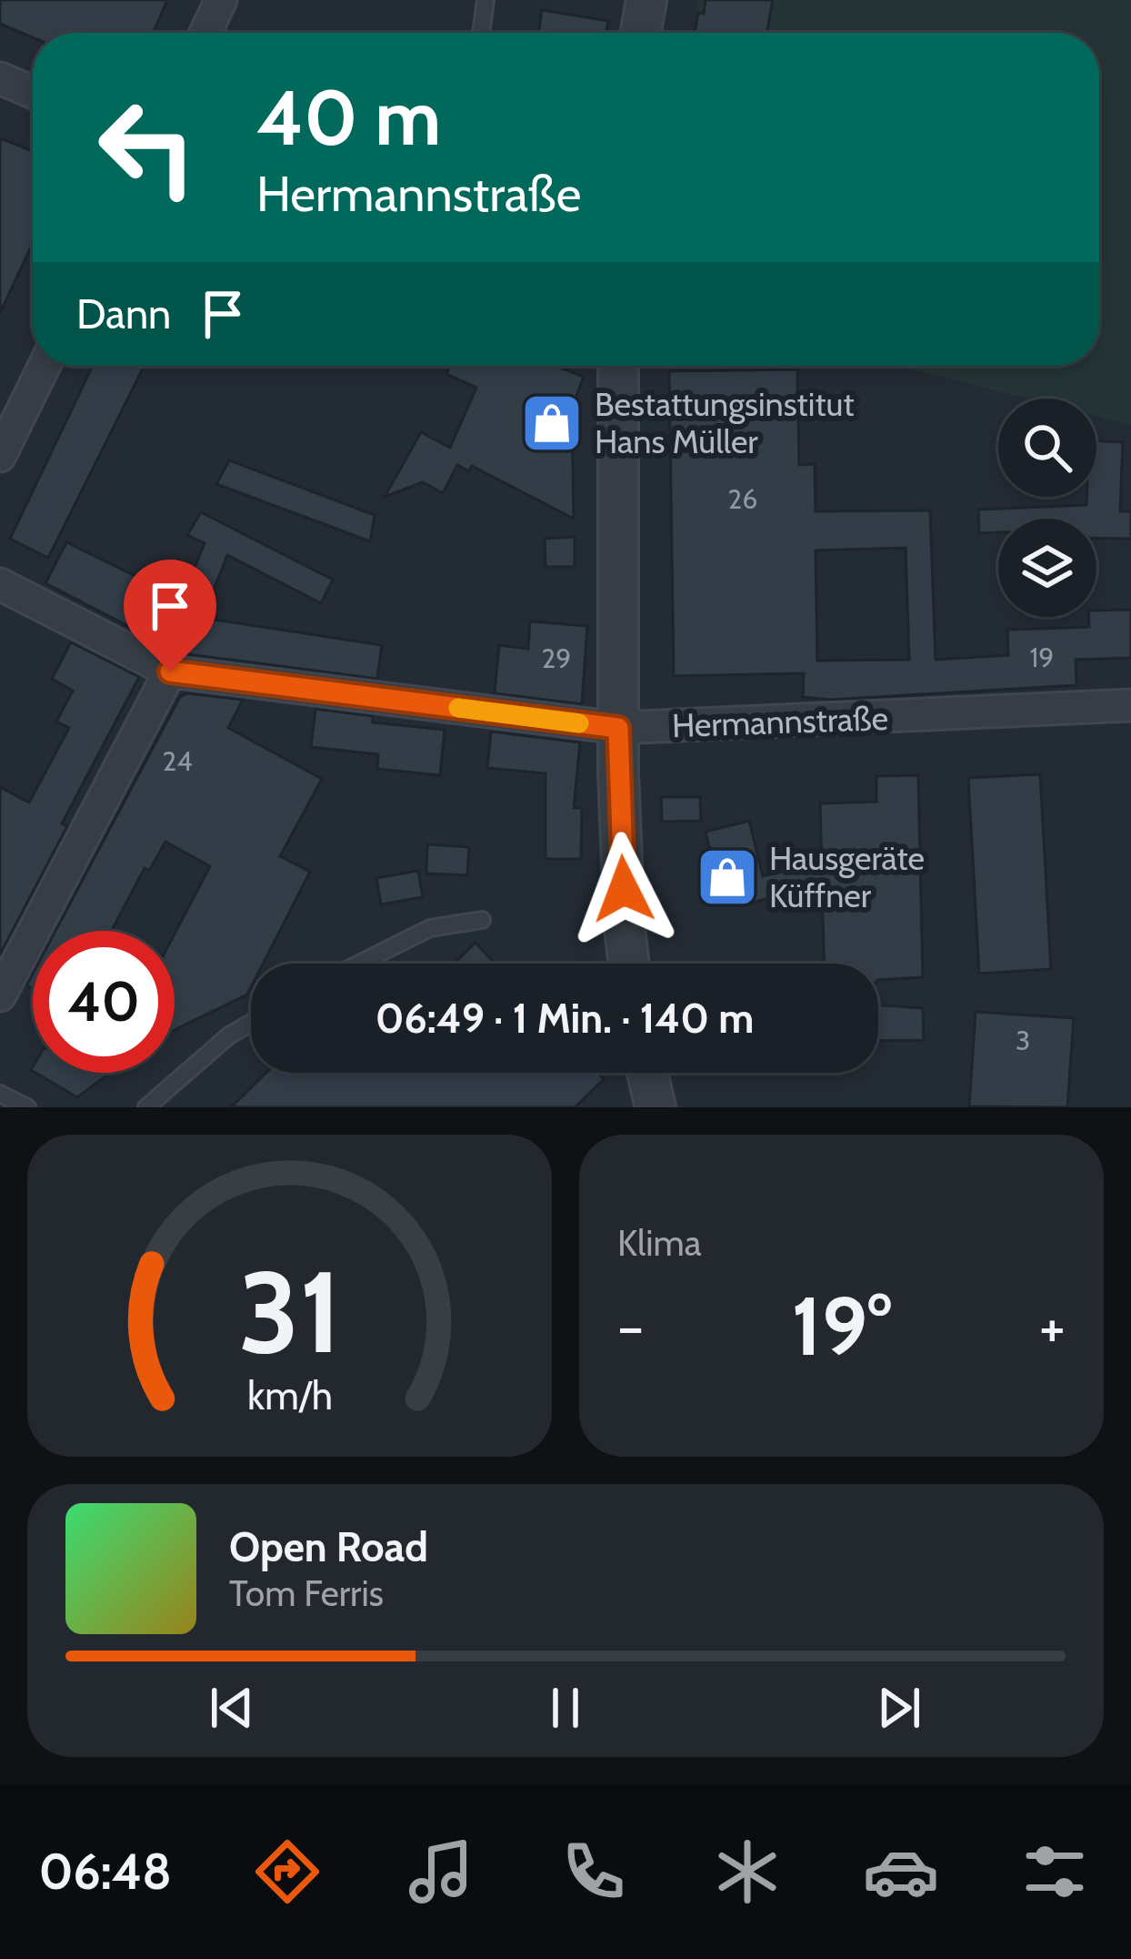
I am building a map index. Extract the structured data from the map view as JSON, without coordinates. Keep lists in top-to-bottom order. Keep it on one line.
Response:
{"streets":{"street":["Hermannstraße"]},"places":{"shop":["Bestattungsinstitut Hans Müller","Hausgeräte Küffner"]},"house_numbers":["26","19","29","24","3"],"page":{"turn":["40 m","Hermannstraße"],"then":"Dann","limit":"40","trip":"06:49 · 1 Min. · 140 m","tile":"Klima","heat":["−","19°","+"],"song":["Open Road","Tom Ferris"],"tabs":"06:48","gauge":["31","km/h"]}}
